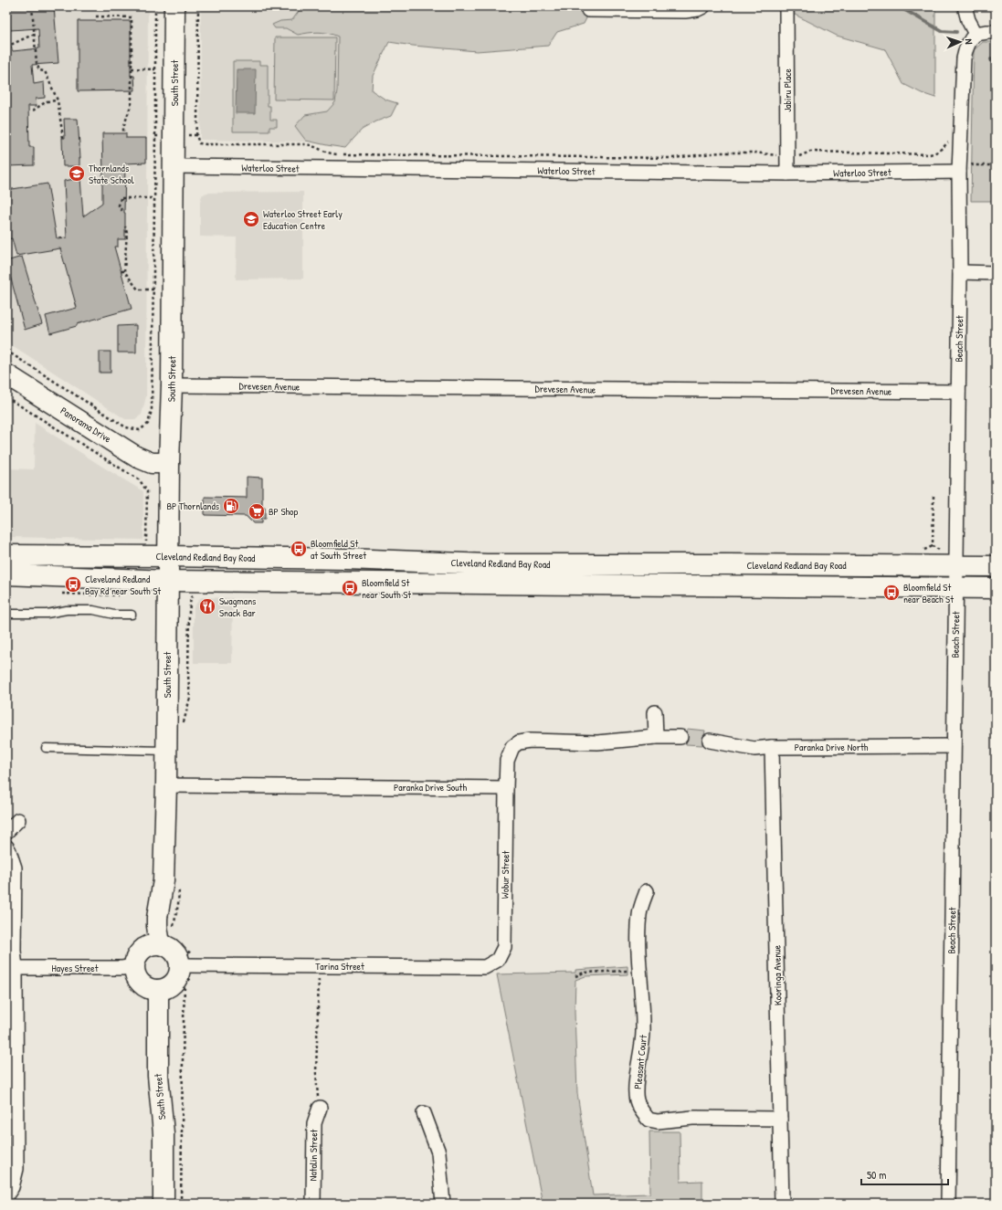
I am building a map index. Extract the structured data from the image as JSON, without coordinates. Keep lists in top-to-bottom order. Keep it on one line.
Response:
{"streets":{"main road":["South Street","Panorama Drive","Cleveland Redland Bay Road"],"street":["Jabiru Place","Waterloo Street","Beach Street","Drevesen Avenue","Paranka Drive North","Paranka Drive South","Wobur Street","Tarina Street","Hayes Street","Kooringa Avenue","Pleasant Court","Natalin Street"]},"crossings":[["South Street","Waterloo Street"],["South Street","Drevesen Avenue"],["South Street","Panorama Drive"],["South Street","Cleveland Redland Bay Road"],["South Street","Paranka Drive South"],["Jabiru Place","Waterloo Street"],["Waterloo Street","Beach Street"],["Beach Street","Drevesen Avenue"],["Beach Street","Cleveland Redland Bay Road"],["Beach Street","Paranka Drive North"],["Paranka Drive North","Kooringa Avenue"],["Paranka Drive South","Wobur Street"],["Wobur Street","Tarina Street"],["Kooringa Avenue","Pleasant Court"]],"places":{"school or university":["Thornlands State School","Waterloo Street Early Education Centre"],"fuel station":["BP Thornlands"],"supermarket":["BP Shop"],"bus stop":["Bloomfield St at South Street","Cleveland Redland Bay Rd near South St","Bloomfield St near South St","Bloomfield St near Beach St"],"restaurant":["Swagmans Snack Bar"]},"scale_bar":"50 m","north":"right"}
